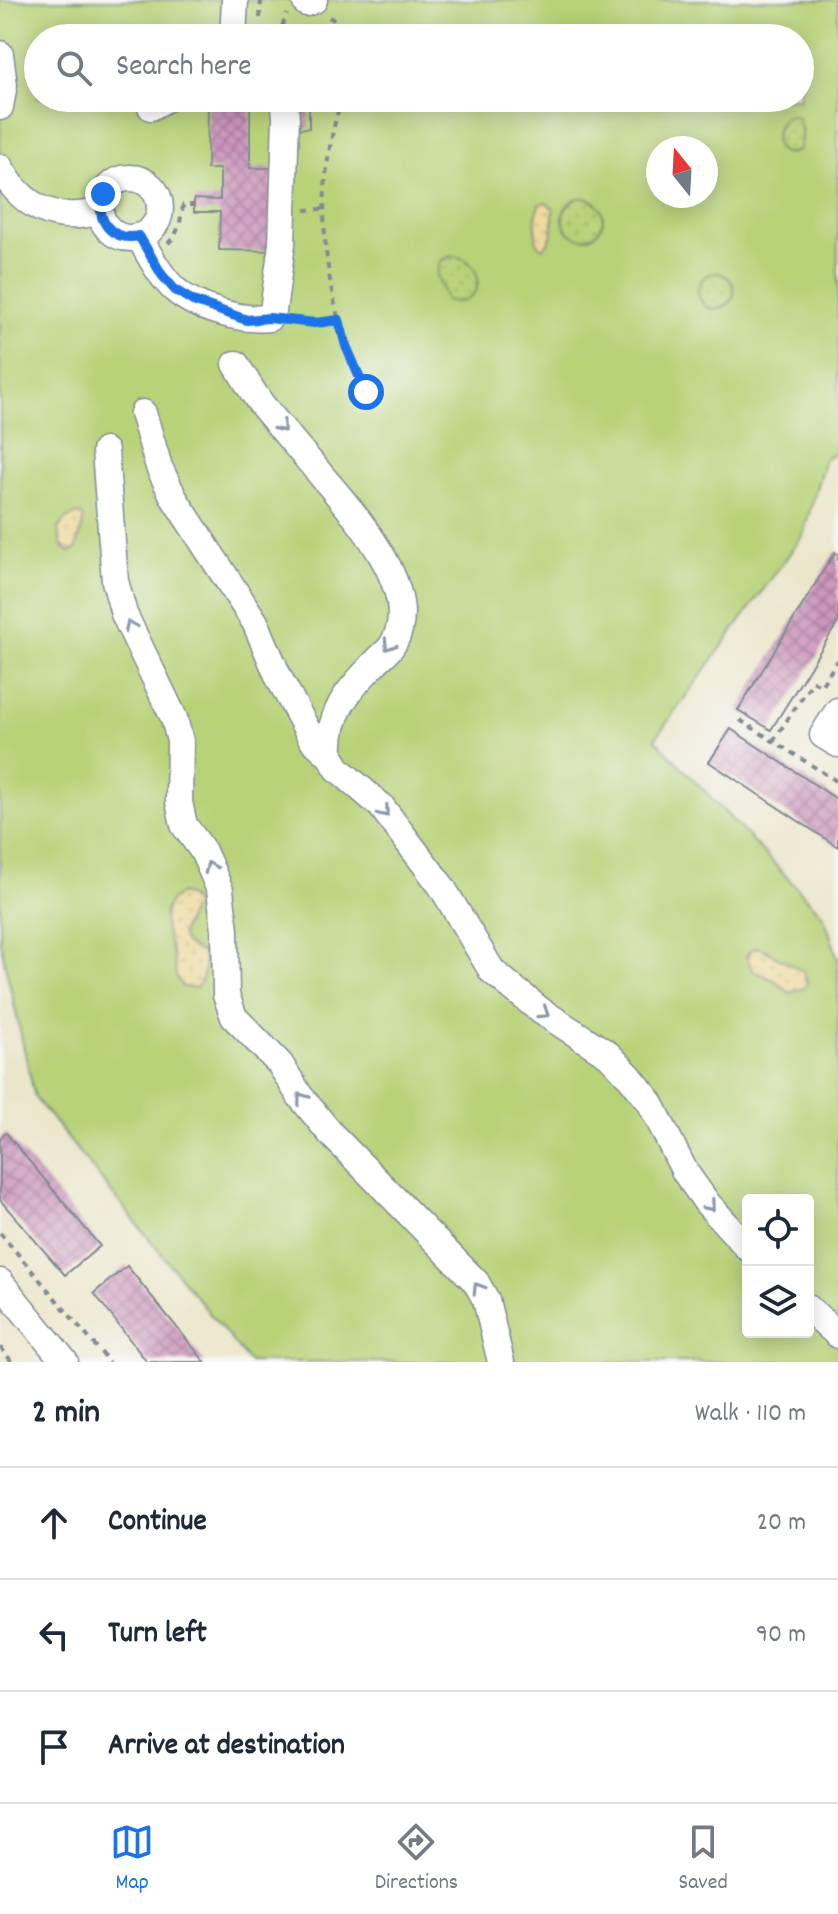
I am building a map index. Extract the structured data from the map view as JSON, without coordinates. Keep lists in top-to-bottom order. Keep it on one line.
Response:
{"north":"top","page":{"search":"Search here","heading":["2 min","Walk · 110 m"],"list":[["Continue","20 m"],["Turn left","90 m"],"Arrive at destination"],"nav":["Map","Directions","Saved"]}}
